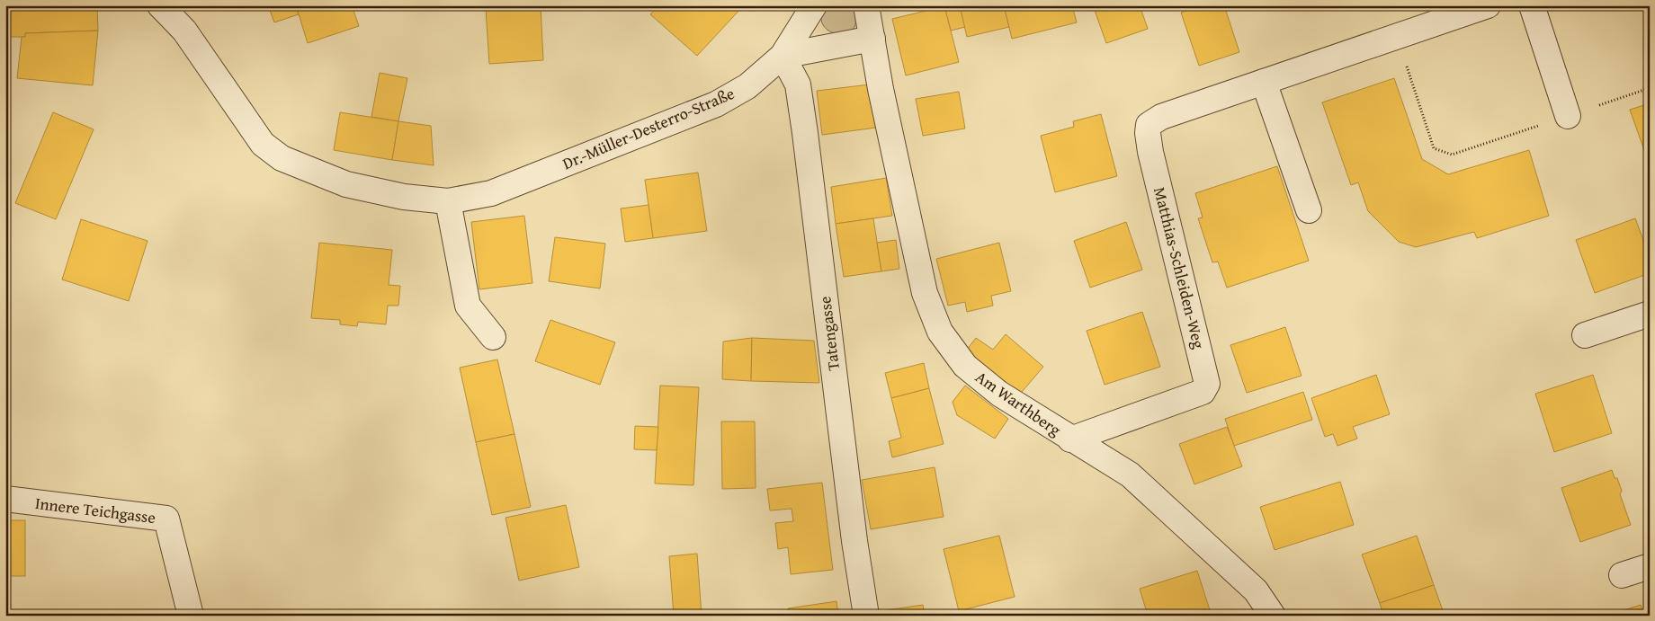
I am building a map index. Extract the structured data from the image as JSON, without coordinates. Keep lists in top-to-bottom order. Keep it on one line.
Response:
{"streets":{"street":["Dr.-Müller-Desterro-Straße","Matthias-Schleiden-Weg","Tatengasse","Am Warthberg","Innere Teichgasse"]},"crossings":[["Dr.-Müller-Desterro-Straße","Tatengasse"],["Matthias-Schleiden-Weg","Am Warthberg"]]}
